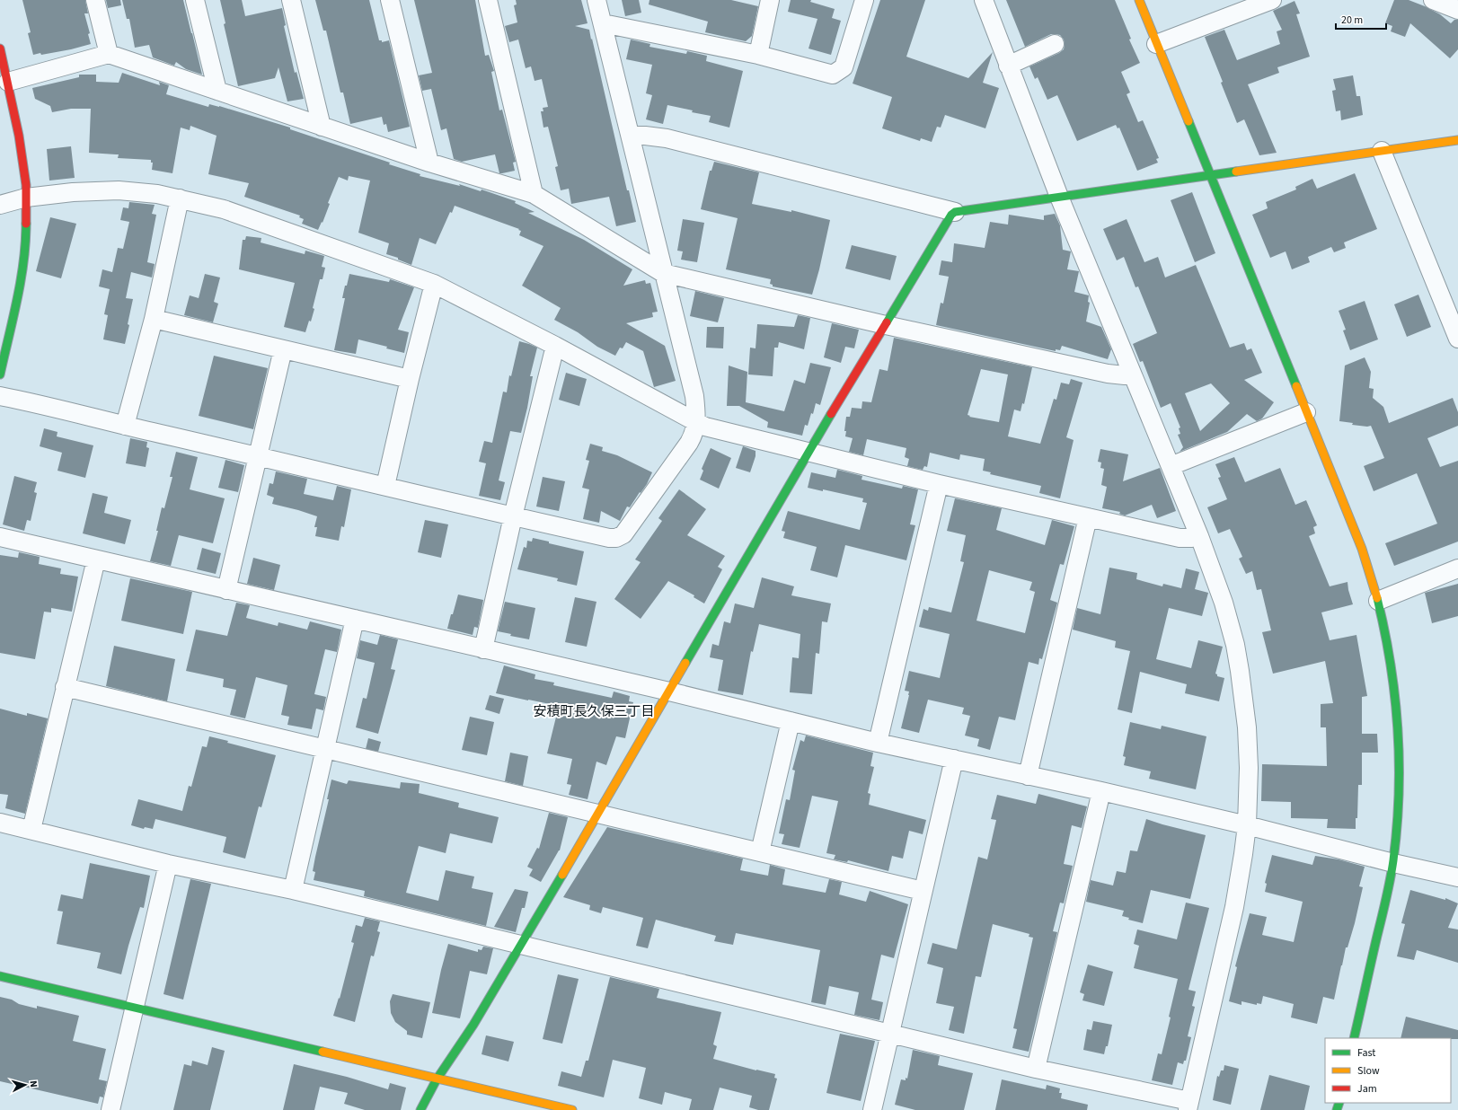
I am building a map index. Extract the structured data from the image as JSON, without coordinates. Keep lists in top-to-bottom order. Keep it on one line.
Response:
{"districts":["安積町長久保三丁目"],"legend":["Fast","Slow","Jam"],"scale_bar":"20 m","north":"right"}
